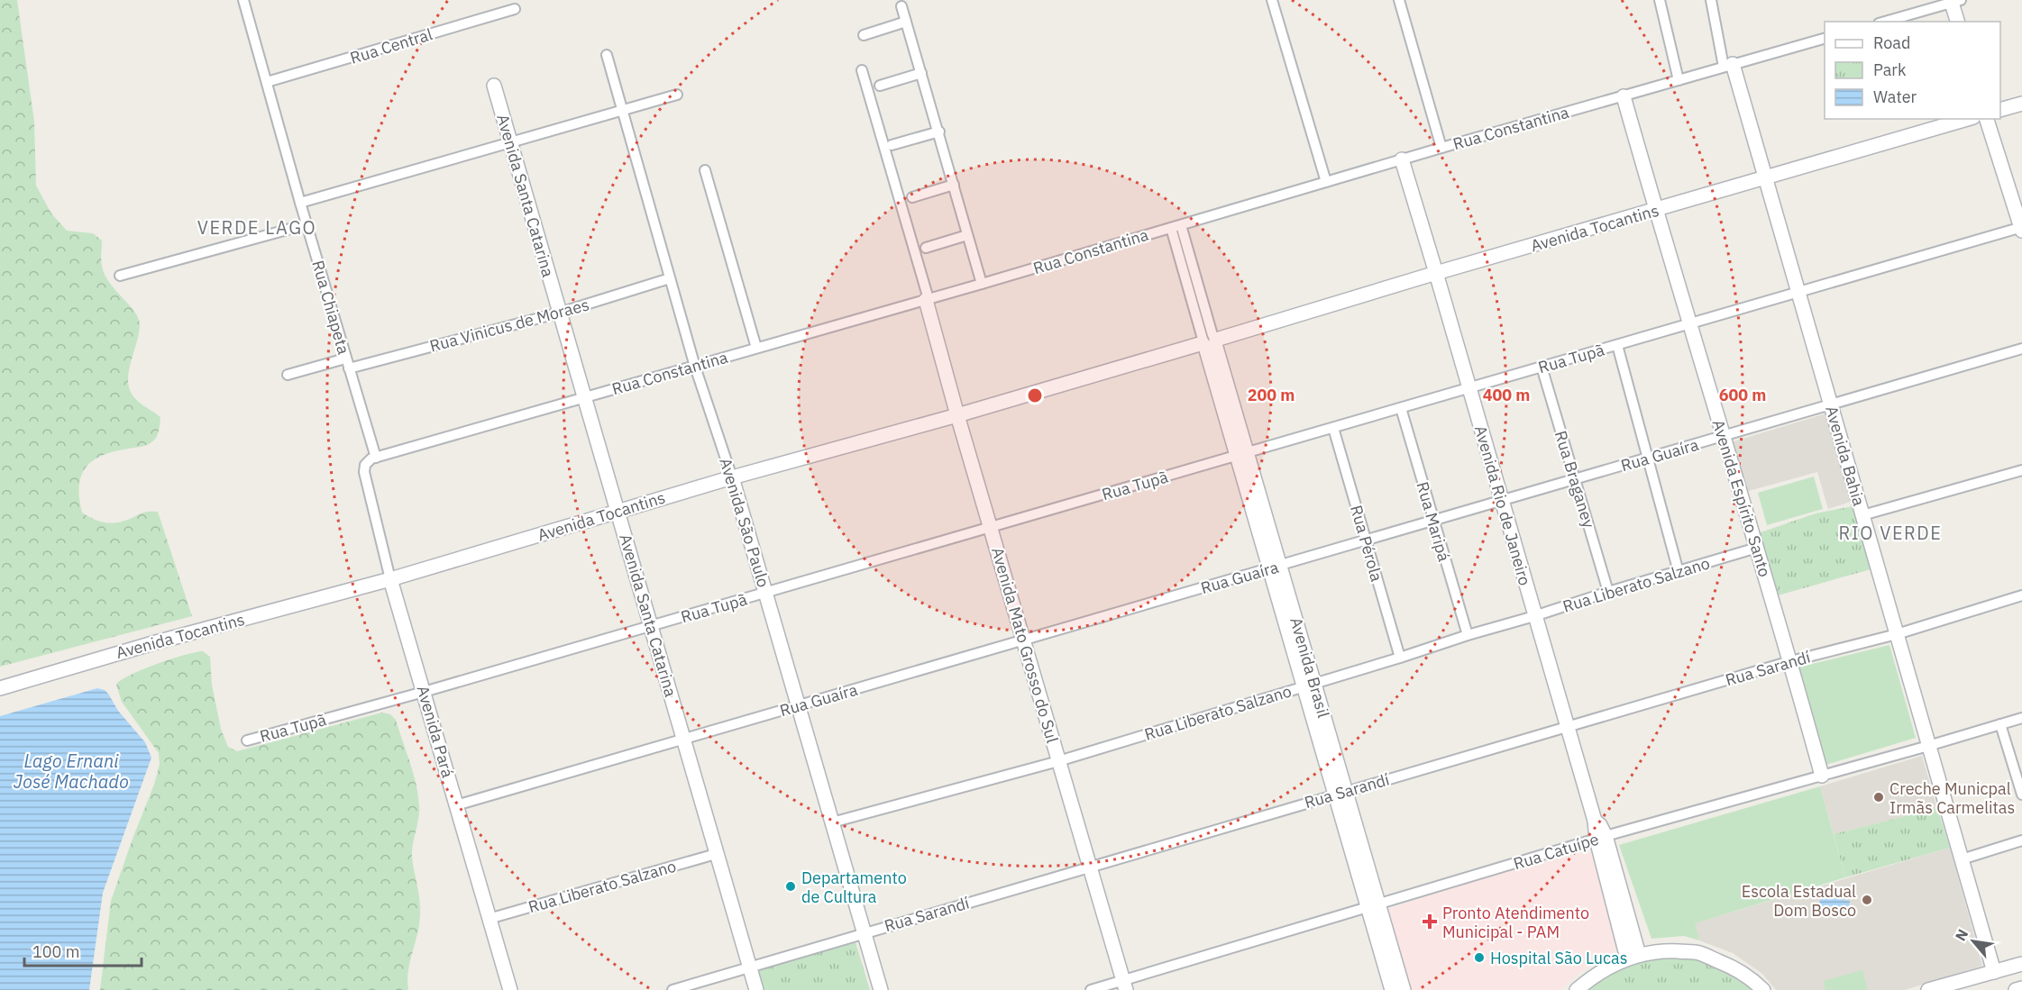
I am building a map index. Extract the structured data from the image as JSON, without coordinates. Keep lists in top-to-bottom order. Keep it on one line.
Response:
{"streets":{"street":["Rua Central","Rua Constantina","Avenida Santa Catarina","Avenida Tocantins","Rua Chiapeta","Rua Vinicus de Moraes","Rua Tupã","Rua Guaíra","Avenida Bahia","Rua Braganey","Avenida Espírito Santo","Avenida Rio de Janeiro","Rua Maripá","Avenida São Paulo","Rua Pérola","Rua Liberato Salzano","Avenida Mato Grosso do Sul","Avenida Brasil","Rua Sarandí","Avenida Pará","Rua Catuípe"]},"crossings":[["Rua Central","Rua Chiapeta"],["Rua Constantina","Avenida Santa Catarina"],["Rua Constantina","Rua Chiapeta"],["Rua Constantina","Avenida Bahia"],["Rua Constantina","Avenida Espírito Santo"],["Rua Constantina","Avenida Rio de Janeiro"],["Rua Constantina","Avenida São Paulo"],["Rua Constantina","Avenida Mato Grosso do Sul"],["Rua Constantina","Avenida Brasil"],["Rua Constantina","Avenida Pará"],["Avenida Santa Catarina","Avenida Tocantins"],["Avenida Santa Catarina","Rua Vinicus de Moraes"],["Avenida Santa Catarina","Rua Tupã"],["Avenida Santa Catarina","Rua Guaíra"],["Avenida Santa Catarina","Rua Liberato Salzano"],["Avenida Santa Catarina","Rua Sarandí"],["Avenida Tocantins","Avenida Bahia"],["Avenida Tocantins","Avenida Espírito Santo"],["Avenida Tocantins","Avenida Rio de Janeiro"],["Avenida Tocantins","Avenida São Paulo"],["Avenida Tocantins","Avenida Mato Grosso do Sul"],["Avenida Tocantins","Avenida Brasil"],["Avenida Tocantins","Avenida Pará"],["Rua Chiapeta","Rua Vinicus de Moraes"],["Rua Chiapeta","Avenida Pará"],["Rua Vinicus de Moraes","Avenida São Paulo"],["Rua Tupã","Avenida Bahia"],["Rua Tupã","Rua Braganey"],["Rua Tupã","Avenida Espírito Santo"],["Rua Tupã","Avenida Rio de Janeiro"],["Rua Tupã","Rua Maripá"],["Rua Tupã","Avenida São Paulo"],["Rua Tupã","Rua Pérola"],["Rua Tupã","Avenida Mato Grosso do Sul"],["Rua Tupã","Avenida Brasil"],["Rua Tupã","Avenida Pará"],["Rua Guaíra","Avenida Bahia"],["Rua Guaíra","Rua Braganey"],["Rua Guaíra","Avenida Espírito Santo"],["Rua Guaíra","Avenida Rio de Janeiro"],["Rua Guaíra","Rua Maripá"],["Rua Guaíra","Avenida São Paulo"],["Rua Guaíra","Rua Pérola"],["Rua Guaíra","Avenida Mato Grosso do Sul"],["Rua Guaíra","Avenida Brasil"],["Rua Guaíra","Avenida Pará"],["Avenida Bahia","Rua Sarandí"],["Avenida Bahia","Rua Catuípe"],["Rua Braganey","Rua Liberato Salzano"],["Avenida Espírito Santo","Rua Liberato Salzano"],["Avenida Espírito Santo","Rua Sarandí"],["Avenida Espírito Santo","Rua Catuípe"],["Avenida Rio de Janeiro","Rua Liberato Salzano"],["Avenida Rio de Janeiro","Rua Sarandí"],["Avenida Rio de Janeiro","Rua Catuípe"],["Rua Maripá","Rua Liberato Salzano"],["Avenida São Paulo","Rua Liberato Salzano"],["Avenida São Paulo","Rua Sarandí"],["Rua Pérola","Rua Liberato Salzano"],["Rua Liberato Salzano","Avenida Mato Grosso do Sul"],["Rua Liberato Salzano","Avenida Brasil"],["Rua Liberato Salzano","Avenida Pará"],["Avenida Mato Grosso do Sul","Rua Sarandí"],["Avenida Mato Grosso do Sul","Rua Catuípe"],["Avenida Brasil","Rua Sarandí"],["Avenida Brasil","Rua Catuípe"]],"districts":["VERDE LAGO","RIO VERDE"],"water":["Lago Ernani José Machado"],"places":{"other":["Creche Municpal Irmãs Carmelitas","Departamento de Cultura","Escola Estadual Dom Bosco","Hospital São Lucas"],"health":["Pronto Atendimento Municipal - PAM"]},"legend":["Road","Park","Water"],"scale_bar":"100 m","north":"top left","rings":["200 m","400 m","600 m"]}
